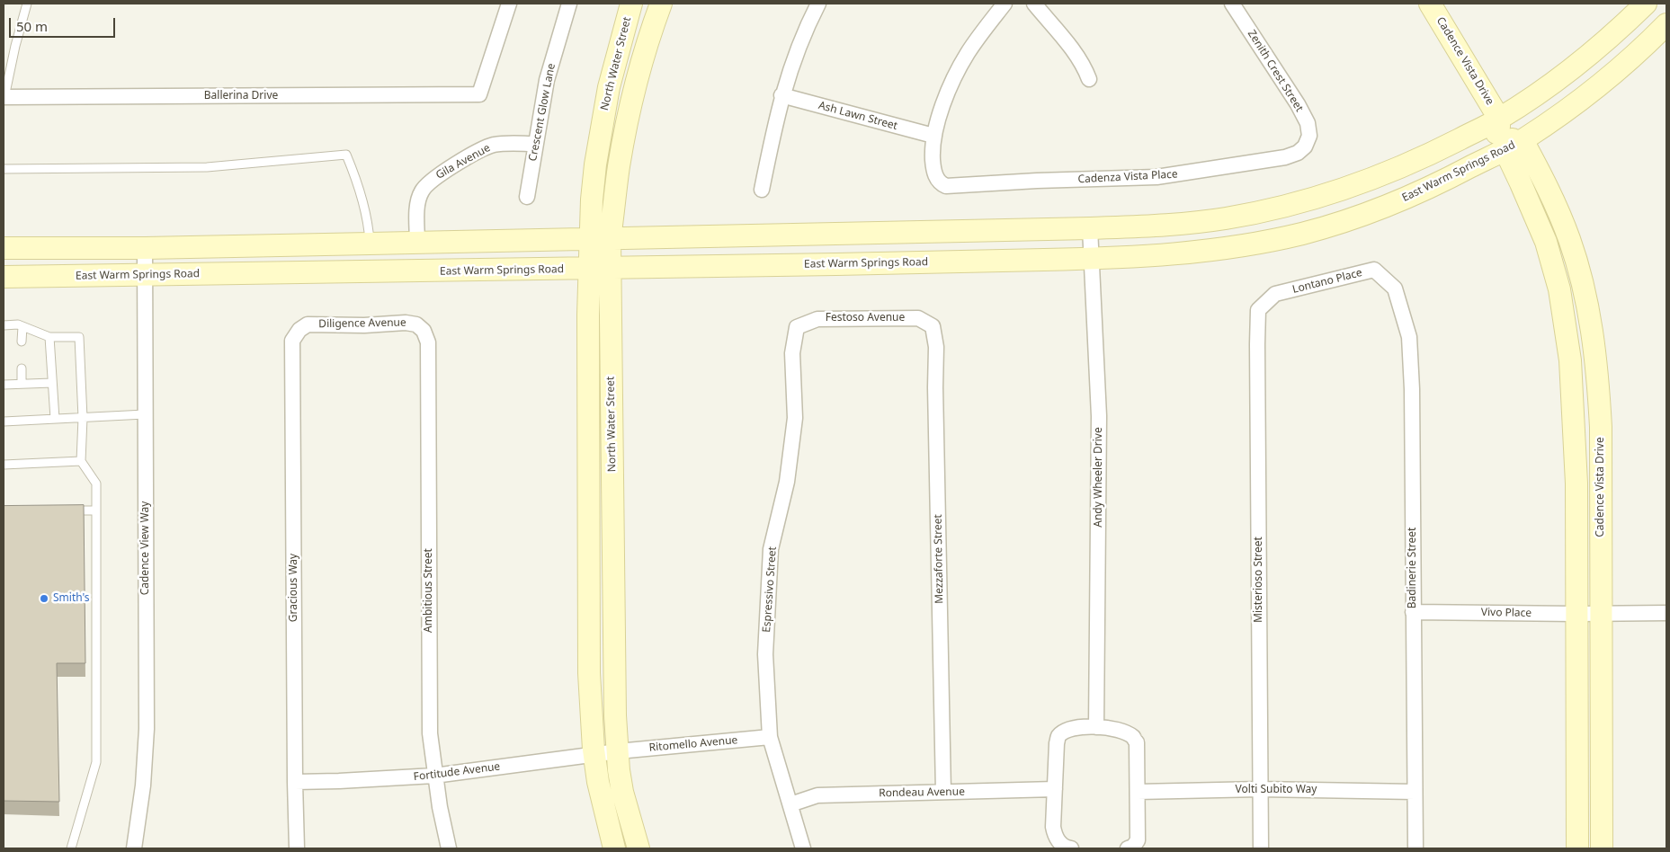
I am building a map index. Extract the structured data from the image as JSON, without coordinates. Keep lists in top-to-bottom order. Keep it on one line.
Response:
{"streets":{"main road":["Cadence Vista Drive","North Water Street","East Warm Springs Road"],"street":["Zenith Crest Street","Ballerina Drive","Crescent Glow Lane","Ash Lawn Street","Gila Avenue","Cadenza Vista Place","Lontano Place","Festoso Avenue","Diligence Avenue","Andy Wheeler Drive","Cadence View Way","Mezzaforte Street","Badinerie Street","Misterioso Street","Gracious Way","Espressivo Street","Ambitious Street","Vivo Place","Ritomello Avenue","Fortitude Avenue","Volti Subito Way","Rondeau Avenue"]},"crossings":[["Cadence Vista Drive","East Warm Springs Road"],["Cadence Vista Drive","Vivo Place"],["North Water Street","East Warm Springs Road"],["North Water Street","Ritomello Avenue"],["North Water Street","Fortitude Avenue"],["Zenith Crest Street","Cadenza Vista Place"],["Crescent Glow Lane","Gila Avenue"],["Ash Lawn Street","Cadenza Vista Place"],["East Warm Springs Road","Andy Wheeler Drive"],["East Warm Springs Road","Cadence View Way"],["Lontano Place","Badinerie Street"],["Lontano Place","Misterioso Street"],["Festoso Avenue","Mezzaforte Street"],["Festoso Avenue","Espressivo Street"],["Diligence Avenue","Gracious Way"],["Diligence Avenue","Ambitious Street"],["Mezzaforte Street","Rondeau Avenue"],["Badinerie Street","Vivo Place"],["Badinerie Street","Volti Subito Way"],["Misterioso Street","Volti Subito Way"],["Gracious Way","Fortitude Avenue"],["Espressivo Street","Ritomello Avenue"],["Espressivo Street","Rondeau Avenue"],["Ambitious Street","Fortitude Avenue"],["Ritomello Avenue","Fortitude Avenue"]],"places":["Smith's"],"scale_bar":"50 m"}
